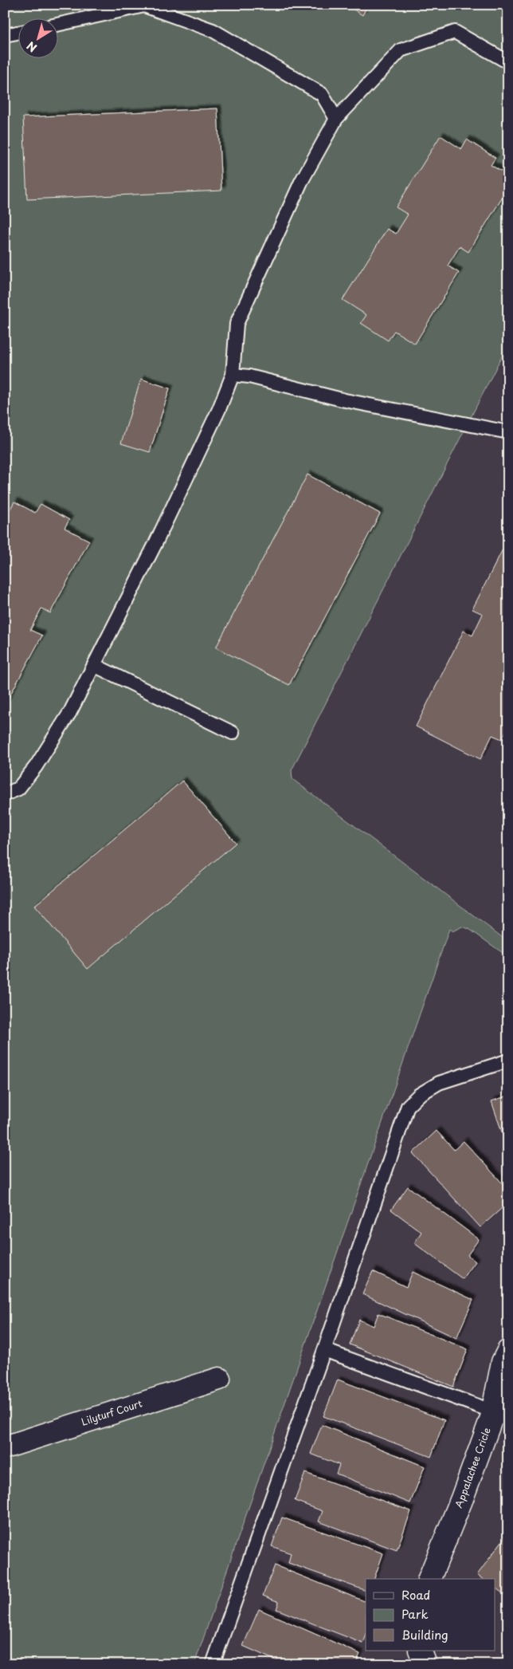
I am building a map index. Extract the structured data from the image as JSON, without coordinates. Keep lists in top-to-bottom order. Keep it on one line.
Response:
{"streets":{"street":["Lilyturf Court","Appalachee Cricle"]},"legend":["Road","Park","Building"],"north":"bottom left"}
